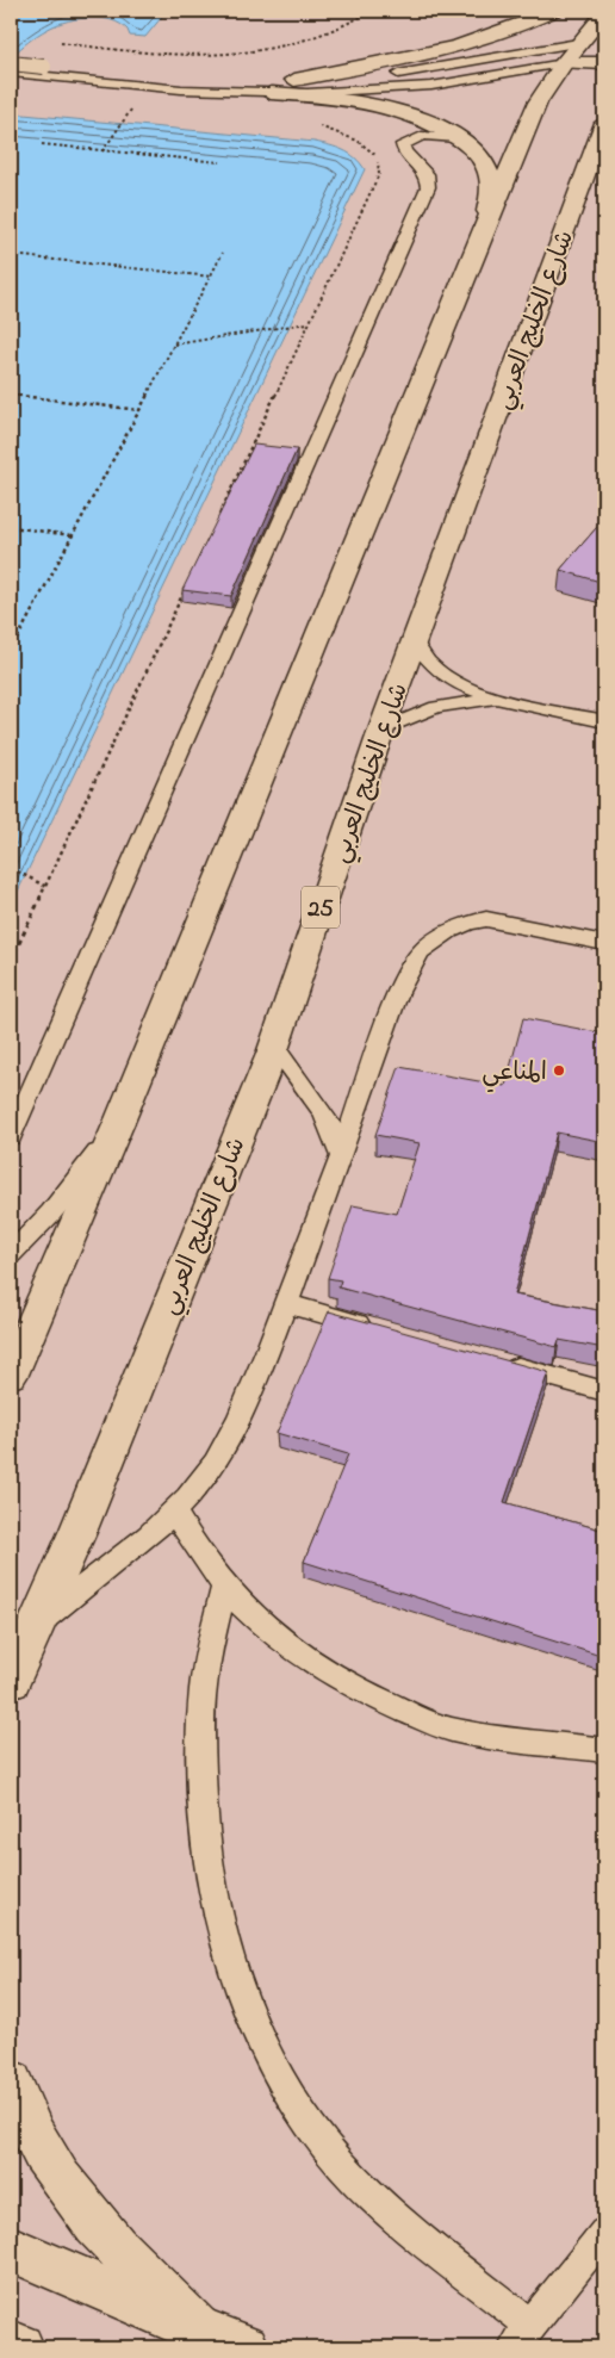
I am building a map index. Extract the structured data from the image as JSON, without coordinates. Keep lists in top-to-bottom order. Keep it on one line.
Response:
{"streets":{"main road":["شارع الخليج العربي","25"]},"places":["المناعي"]}
